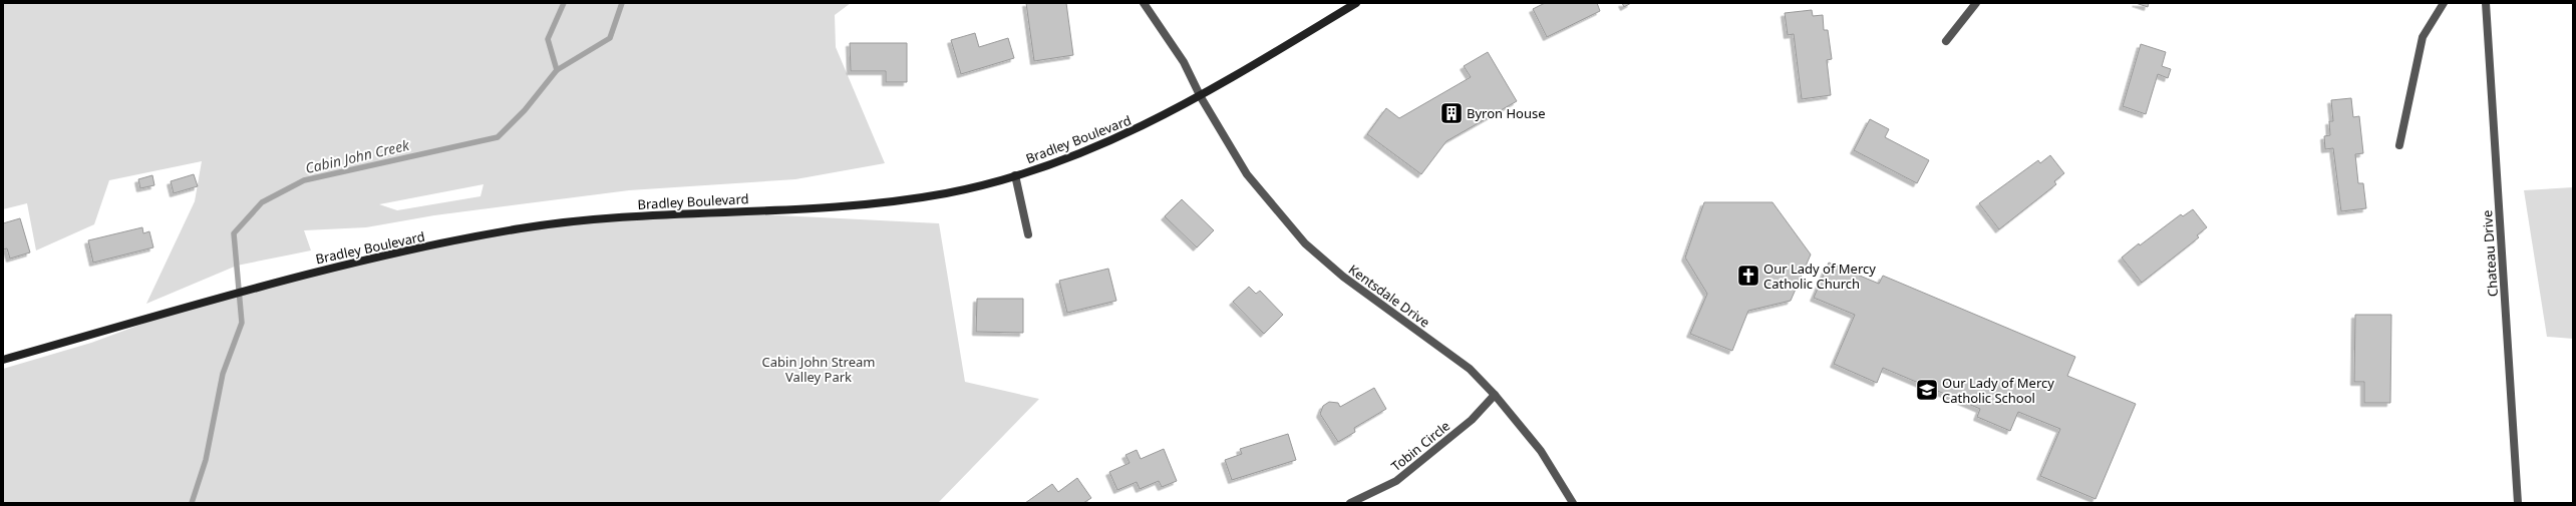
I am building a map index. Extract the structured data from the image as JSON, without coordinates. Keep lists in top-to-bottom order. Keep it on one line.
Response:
{"streets":{"main road":["Bradley Boulevard"],"street":["Chateau Drive","Kentsdale Drive","Tobin Circle"]},"crossings":[["Bradley Boulevard","Kentsdale Drive"],["Kentsdale Drive","Tobin Circle"]],"water":["Cabin John Creek"],"parks":["Cabin John Stream Valley Park"],"places":{"building":["Byron House"],"church":["Our Lady of Mercy Catholic Church"],"school or university":["Our Lady of Mercy Catholic School"]}}
